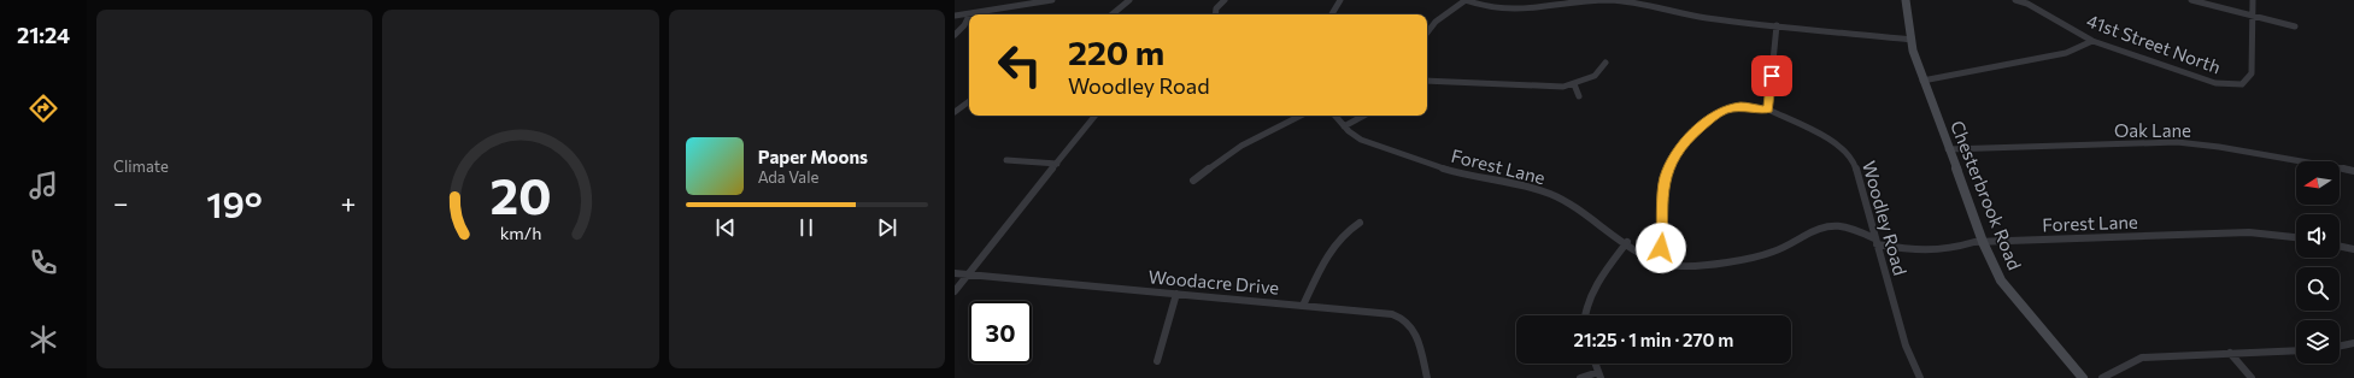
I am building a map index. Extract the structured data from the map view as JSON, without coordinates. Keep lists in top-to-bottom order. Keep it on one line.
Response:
{"streets":{"street":["41st Street North","Oak Lane","Forest Lane","Chesterbrook Road","Woodley Road","Woodacre Drive"]},"crossings":[["Oak Lane","Chesterbrook Road"],["Forest Lane","Chesterbrook Road"],["Forest Lane","Woodley Road"]],"north":"left","page":{"tabs":"21:24","tile":"Climate","turn":["220 m","Woodley Road"],"song":["Paper Moons","Ada Vale"],"heat":["−","19°","+"],"limit":"30","trip":"21:25 · 1 min · 270 m","gauge":["20","km/h"]}}
